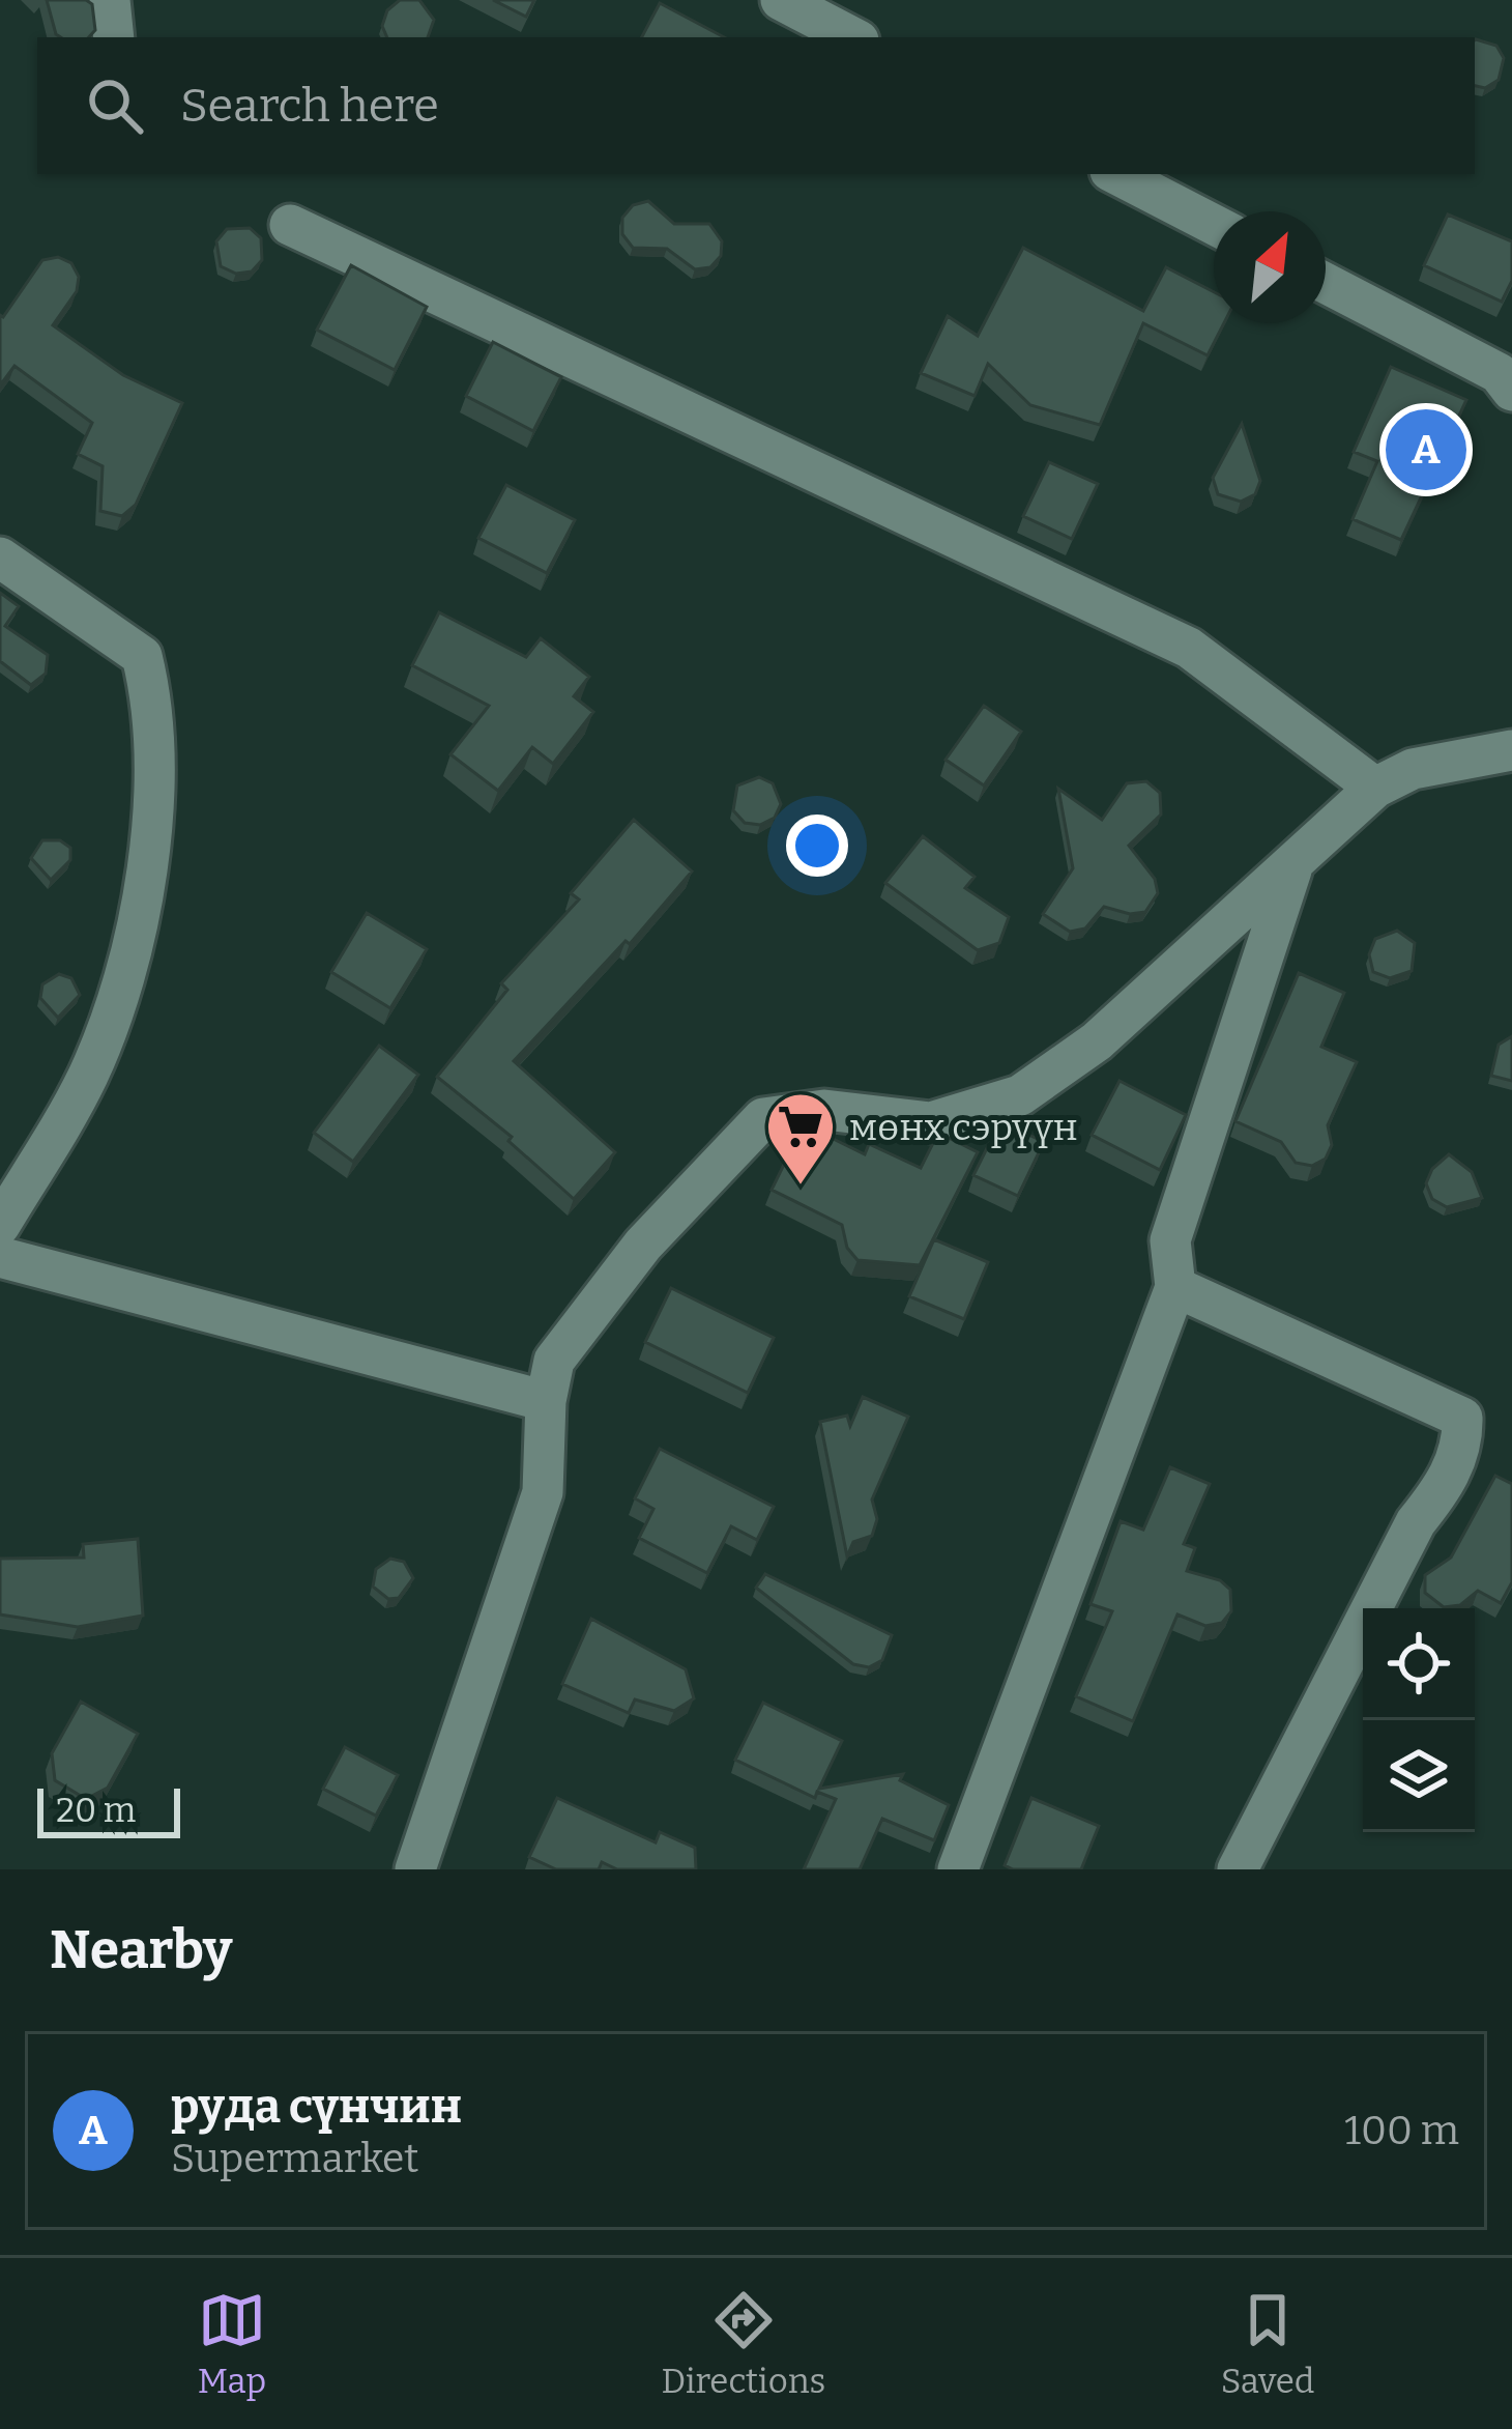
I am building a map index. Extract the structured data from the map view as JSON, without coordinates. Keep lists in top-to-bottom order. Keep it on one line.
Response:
{"places":{"supermarket":["мөнх сэрүүн"]},"scale_bar":"20 m","north":"top right","page":{"search":"Search here","pins":"A","scale":"20 m","heading":"Nearby","list":[{"mark":"A","name":"руда сүнчин","note":"Supermarket","value":"100 m"}],"nav":["Map","Directions","Saved"]}}
